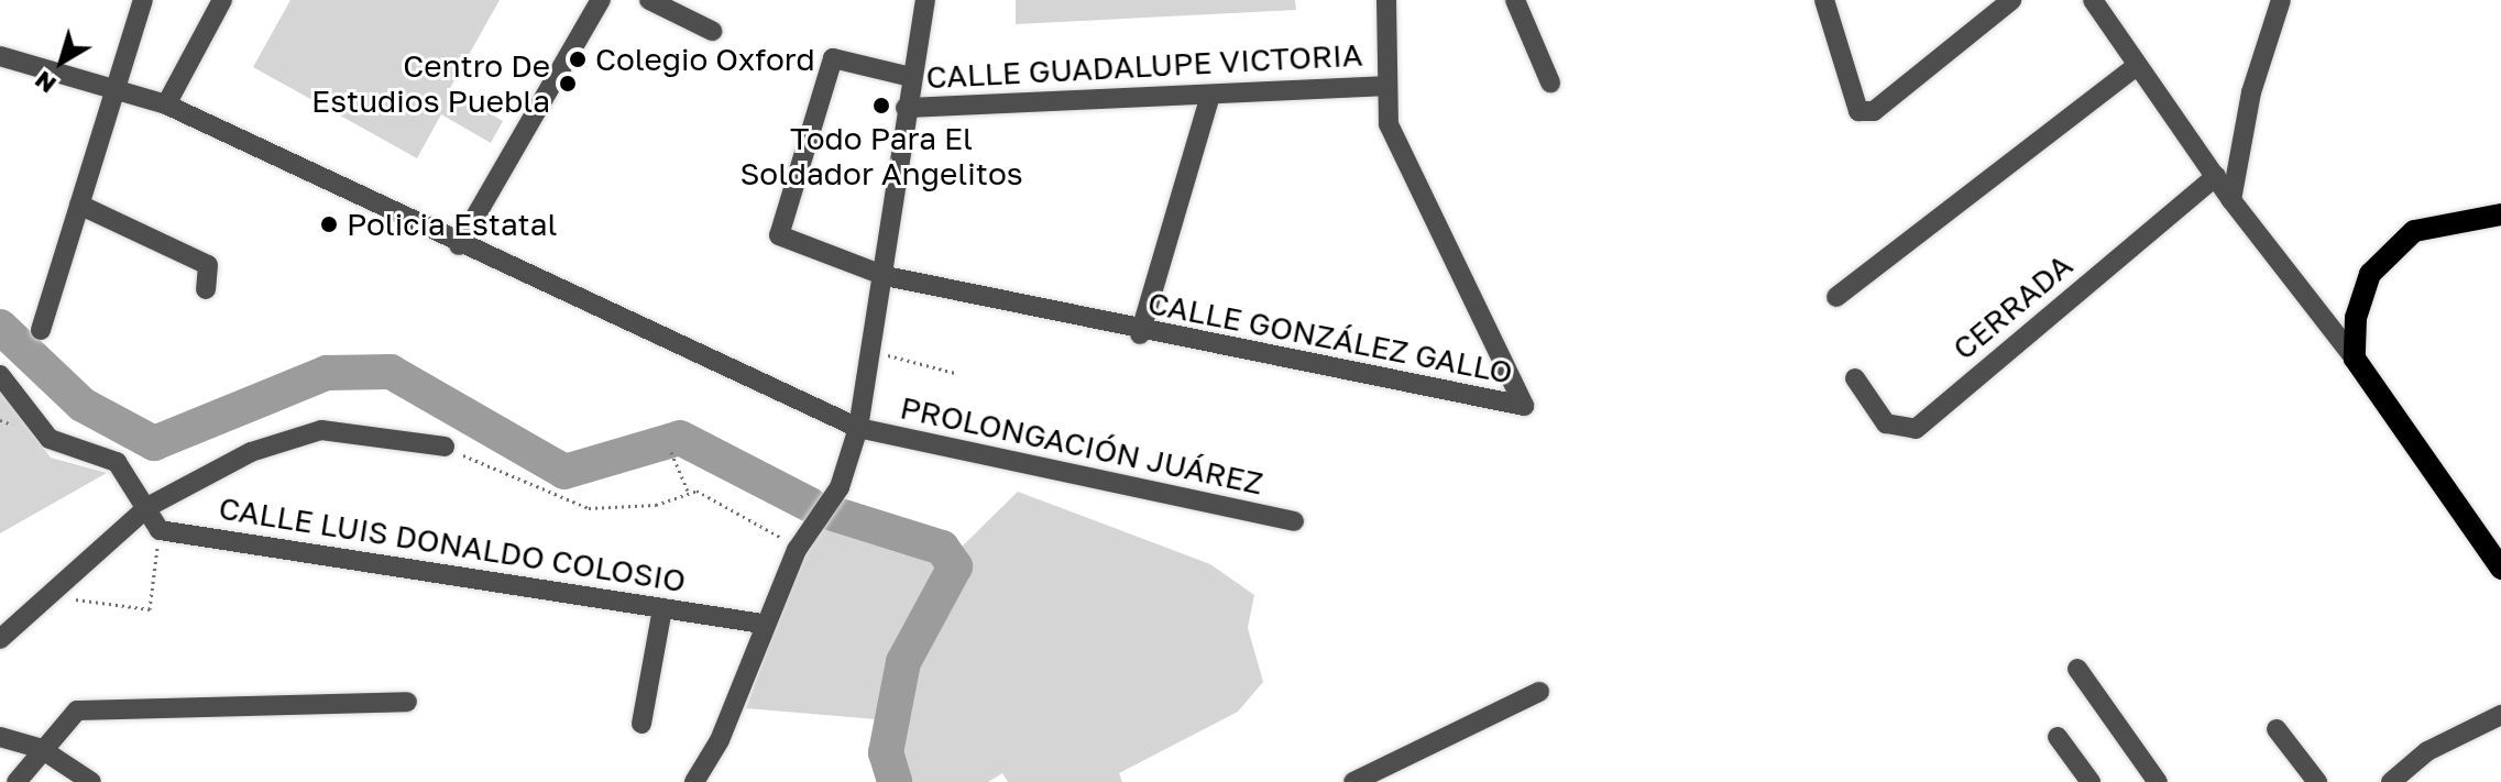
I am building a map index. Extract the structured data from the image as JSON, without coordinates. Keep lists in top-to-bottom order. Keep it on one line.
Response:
{"streets":{"street":["CALLE GUADALUPE VICTORIA","CERRADA","CALLE GONZÁLEZ GALLO","PROLONGACIÓN JUÁREZ","CALLE LUIS DONALDO COLOSIO"]},"crossings":[["CALLE GUADALUPE VICTORIA","CALLE GONZÁLEZ GALLO"]],"places":["Colegio Oxford","Centro De Estudios Puebla","Todo Para El Soldador Angelitos","Policia Estatal"],"north":"bottom left"}
